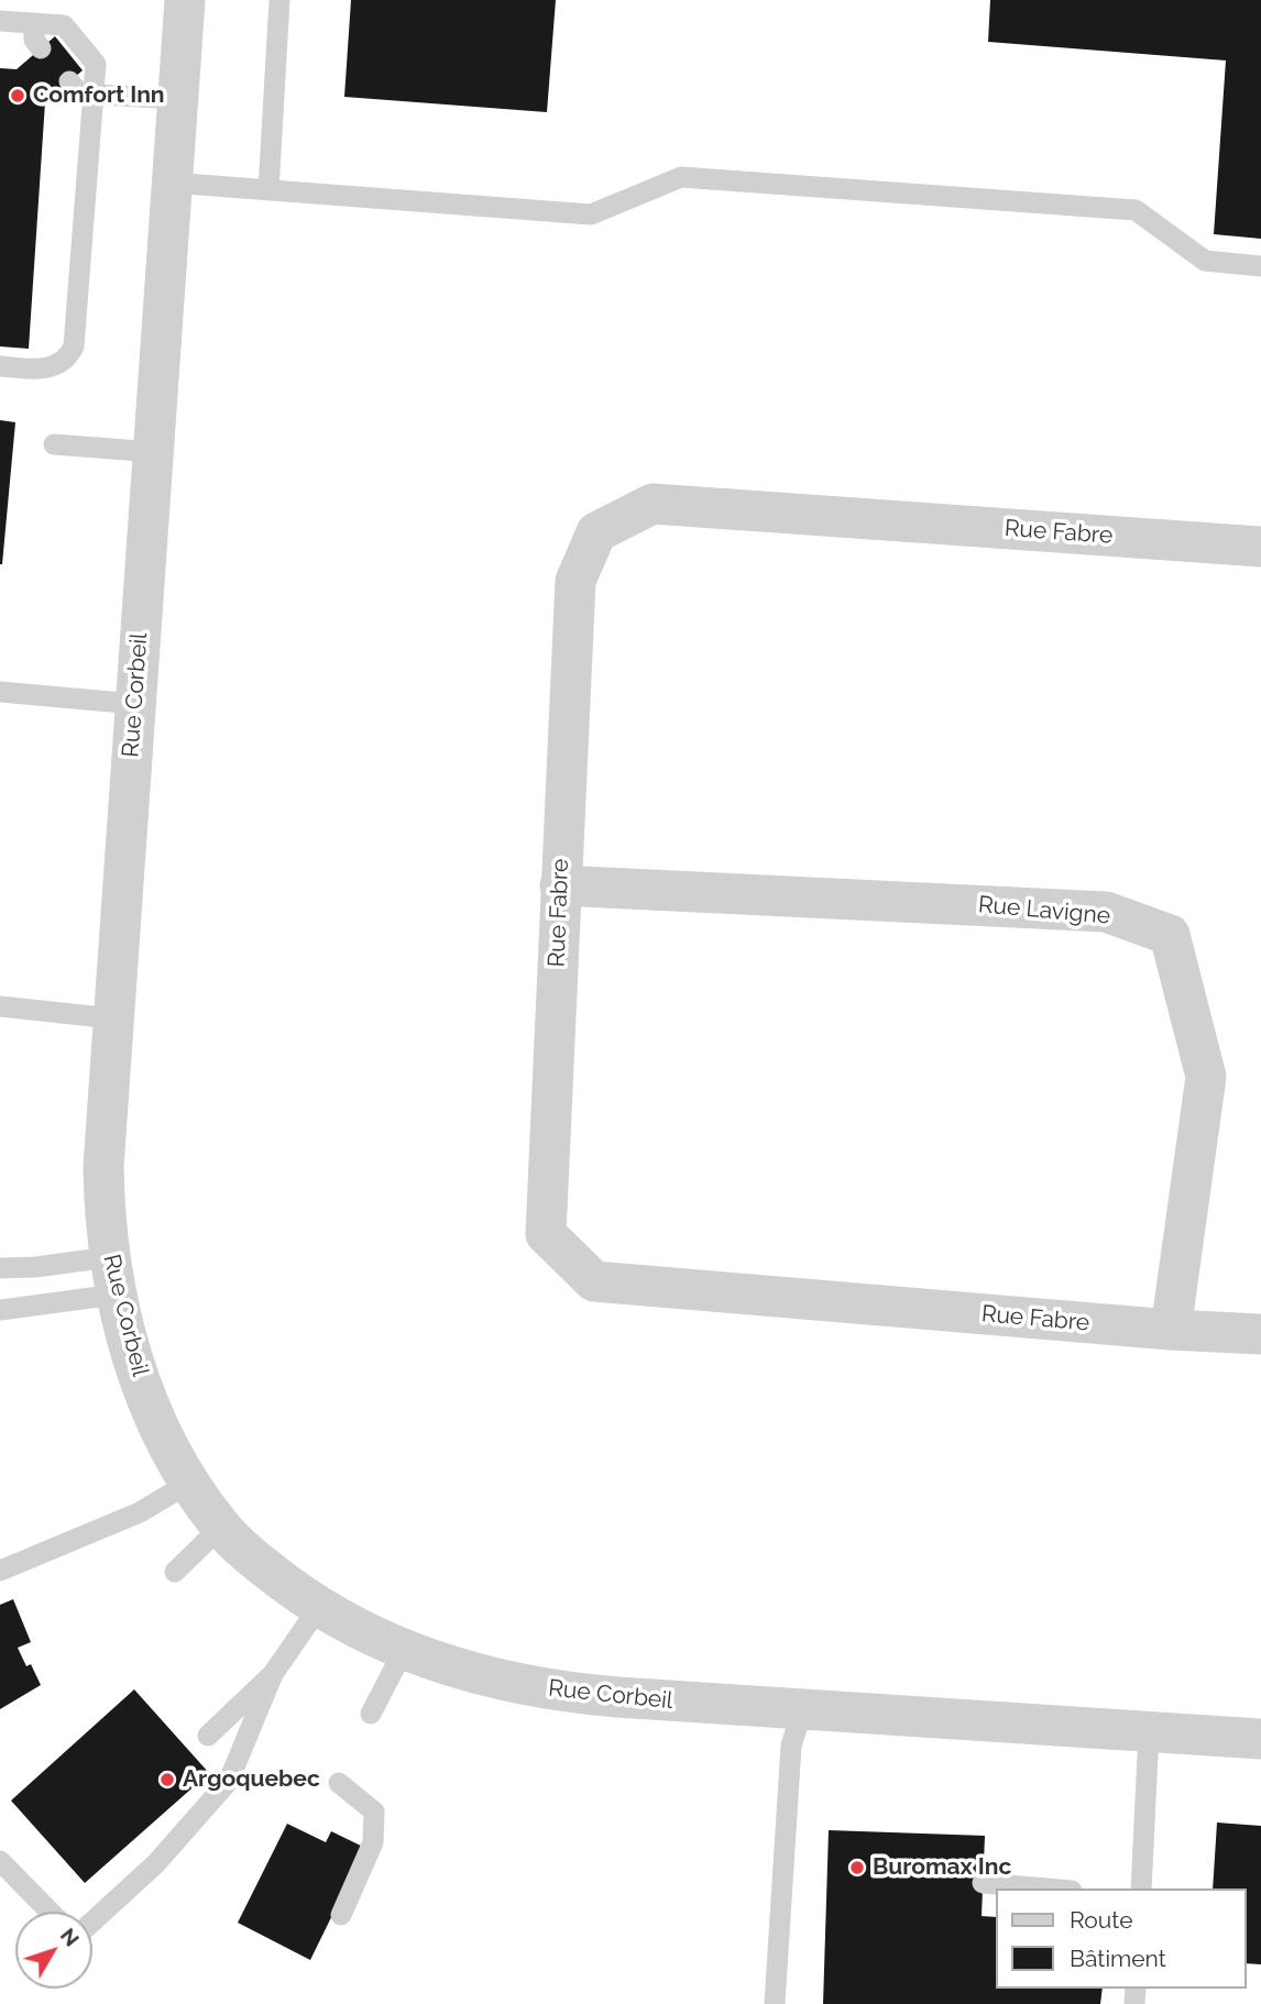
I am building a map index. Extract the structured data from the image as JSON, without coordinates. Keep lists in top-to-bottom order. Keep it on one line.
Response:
{"streets":{"street":["Rue Fabre","Rue Corbeil","Rue Lavigne"]},"crossings":[["Rue Fabre","Rue Lavigne"]],"places":["Comfort Inn","Argoquebec","Buromax Inc"],"legend":["Route","Bâtiment"],"north":"top right"}
